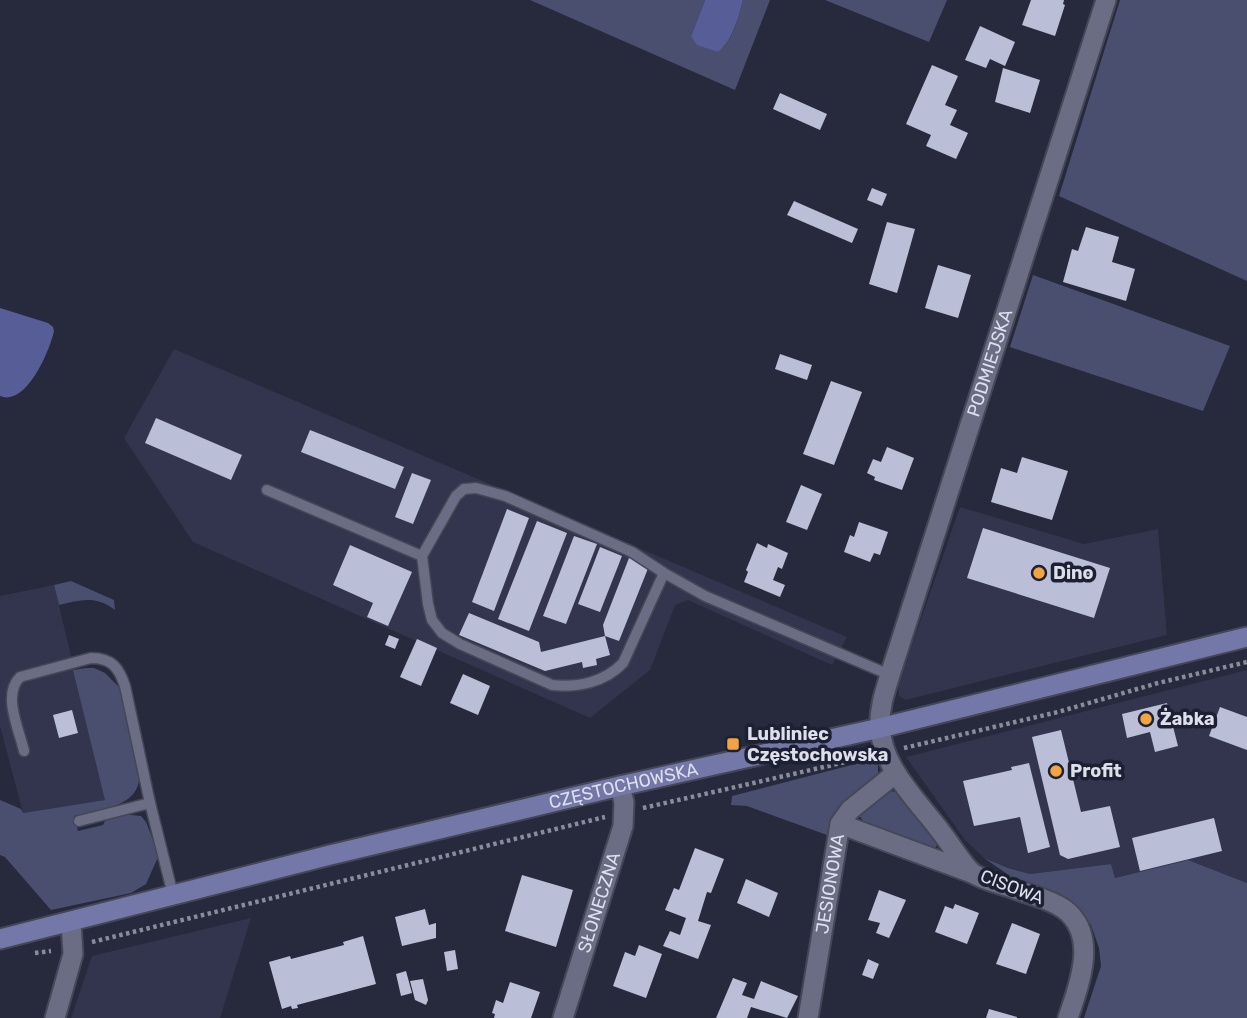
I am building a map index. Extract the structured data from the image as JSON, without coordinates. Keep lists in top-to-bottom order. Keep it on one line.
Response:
{"streets":{"main road":["CZĘSTOCHOWSKA"],"street":["PODMIEJSKA","JESIONOWA","CISOWA","SŁONECZNA"]},"crossings":[["PODMIEJSKA","CZĘSTOCHOWSKA"],["PODMIEJSKA","CISOWA"],["CZĘSTOCHOWSKA","CISOWA"],["CZĘSTOCHOWSKA","SŁONECZNA"],["JESIONOWA","CISOWA"]],"places":{"other":["Dino","Żabka","Profit"],"transit":["Lubliniec Częstochowska"]}}
